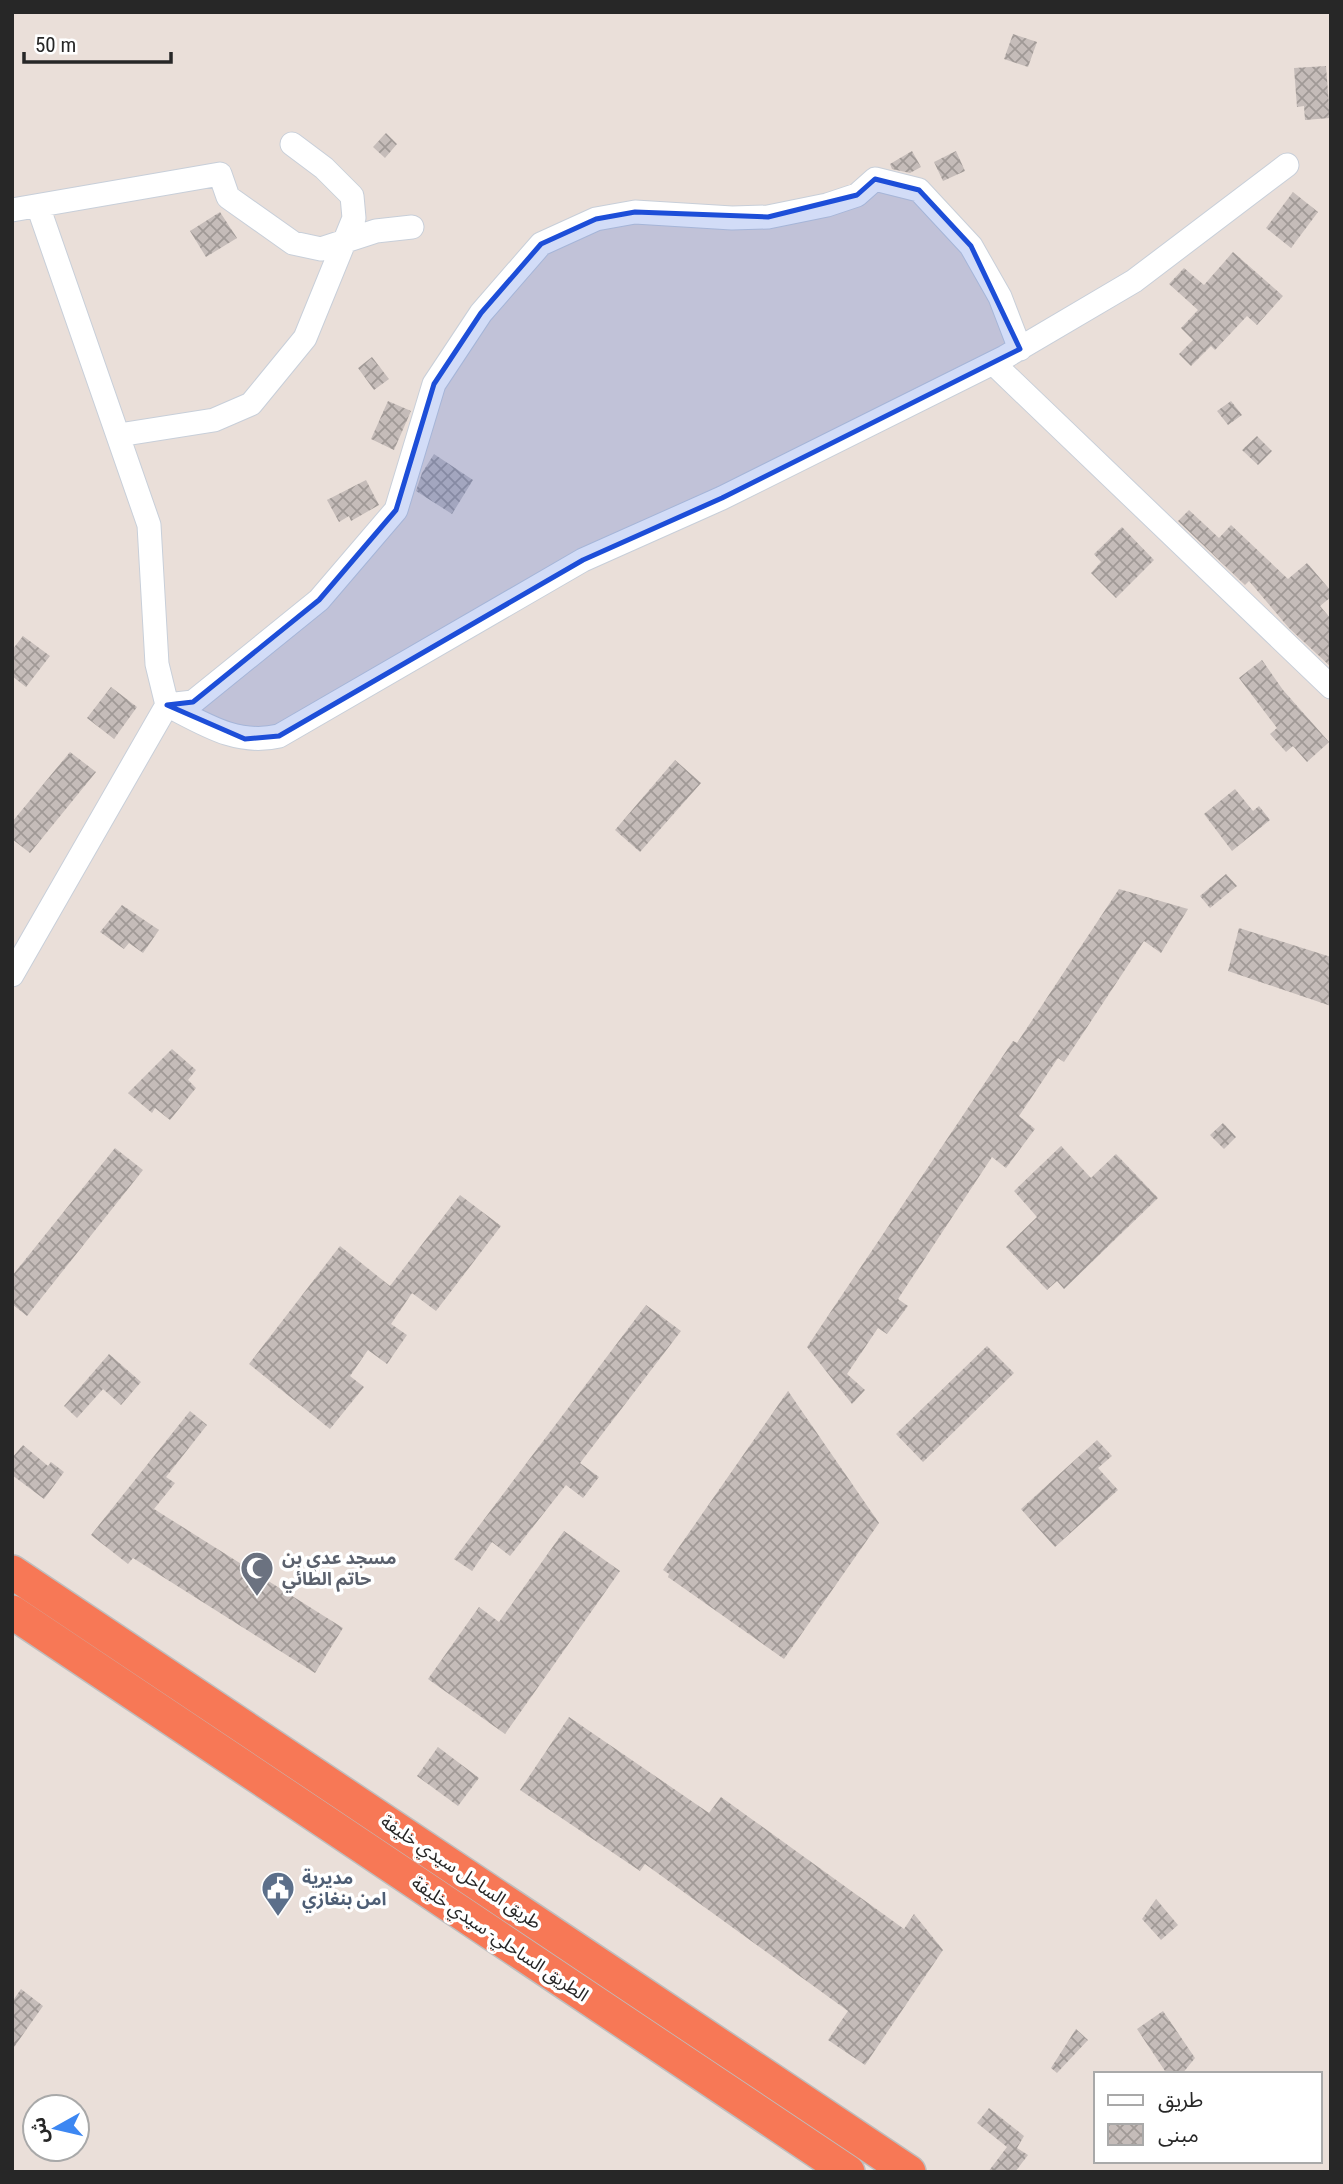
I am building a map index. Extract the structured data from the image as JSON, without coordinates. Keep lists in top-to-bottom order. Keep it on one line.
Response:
{"streets":{"highway":["طريق الساحل سيدي خليفة","الطريق الساحلي- سيدي خليفة"]},"places":{"mosque":["مسجد عدي بن حاتم الطائي"],"public building":["مديرية امن بنغازي"]},"legend":["طريق","مبنى"],"scale_bar":"50 m","north":"left"}
